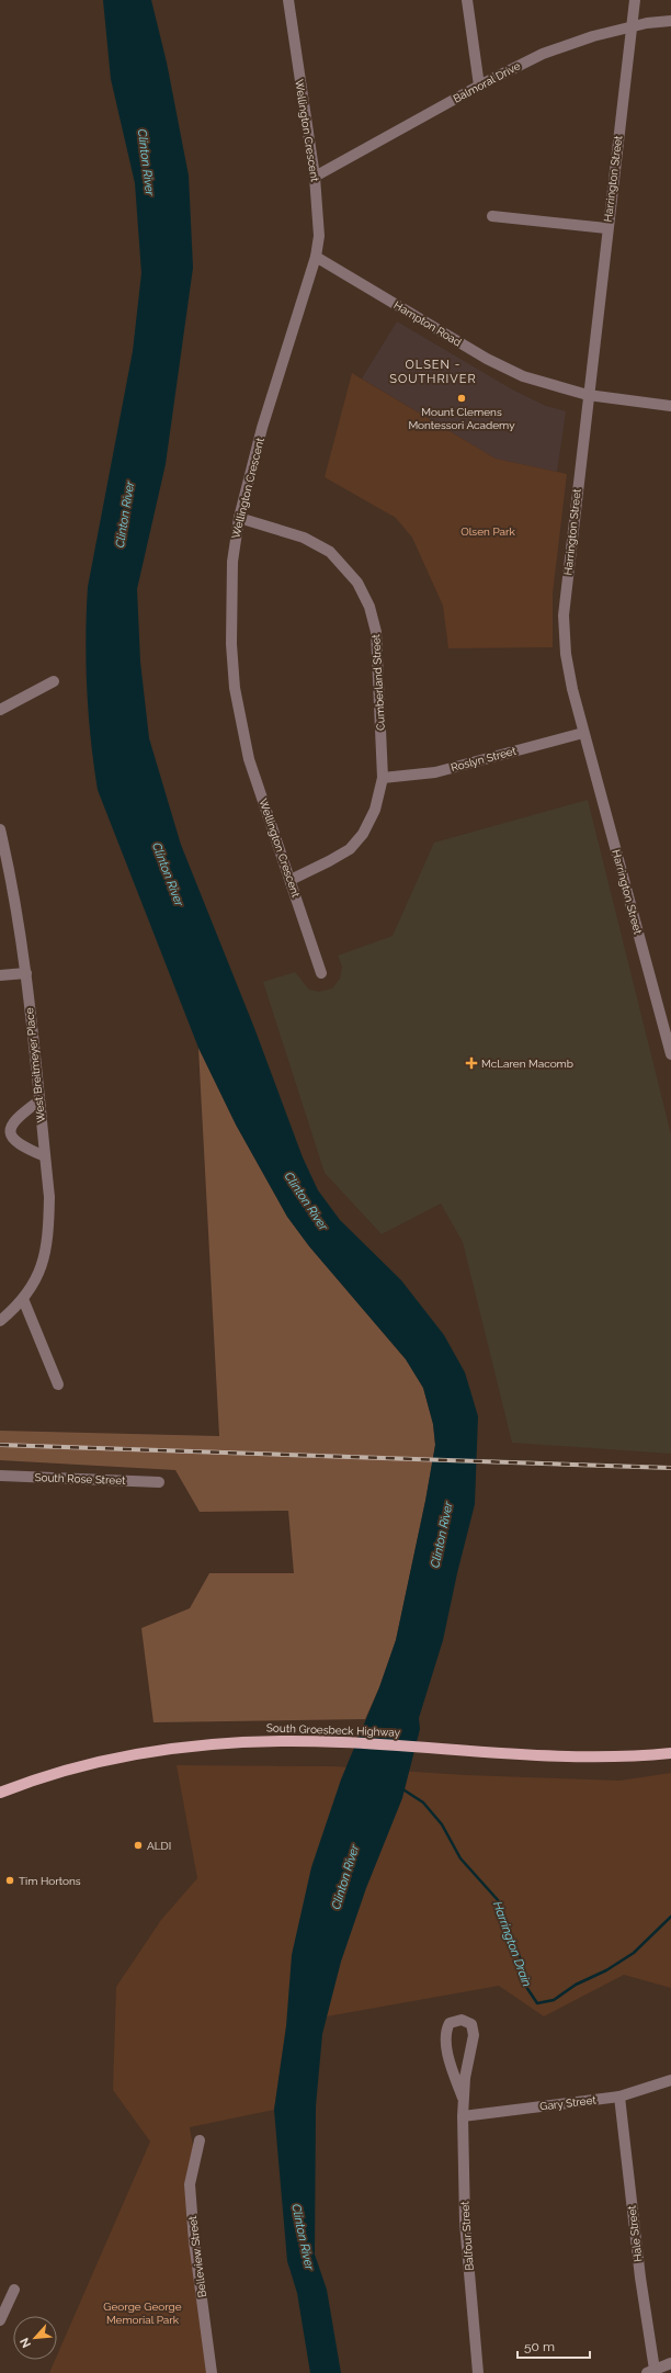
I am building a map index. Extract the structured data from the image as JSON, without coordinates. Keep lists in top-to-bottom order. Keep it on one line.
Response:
{"streets":{"main road":["South Groesbeck Highway"],"street":["Balmoral Drive","Wellington Crescent","Harrington Street","Hampton Road","Cumberland Street","Roslyn Street","West Breitmeyer Place","South Rose Street","Gary Street","Hale Street","Balfour Street","Belleview Street"]},"crossings":[["Balmoral Drive","Wellington Crescent"],["Balmoral Drive","Harrington Street"],["Wellington Crescent","Hampton Road"],["Wellington Crescent","Cumberland Street"],["Harrington Street","Hampton Road"],["Harrington Street","Roslyn Street"],["Cumberland Street","Roslyn Street"],["Gary Street","Hale Street"],["Gary Street","Balfour Street"]],"districts":["OLSEN - SOUTHRIVER"],"water":["Clinton River","Harrington Drain"],"parks":["Olsen Park","George George Memorial Park"],"places":{"other":["Mount Clemens Montessori Academy","ALDI","Tim Hortons"],"health":["McLaren Macomb"]},"scale_bar":"50 m","north":"bottom left"}
